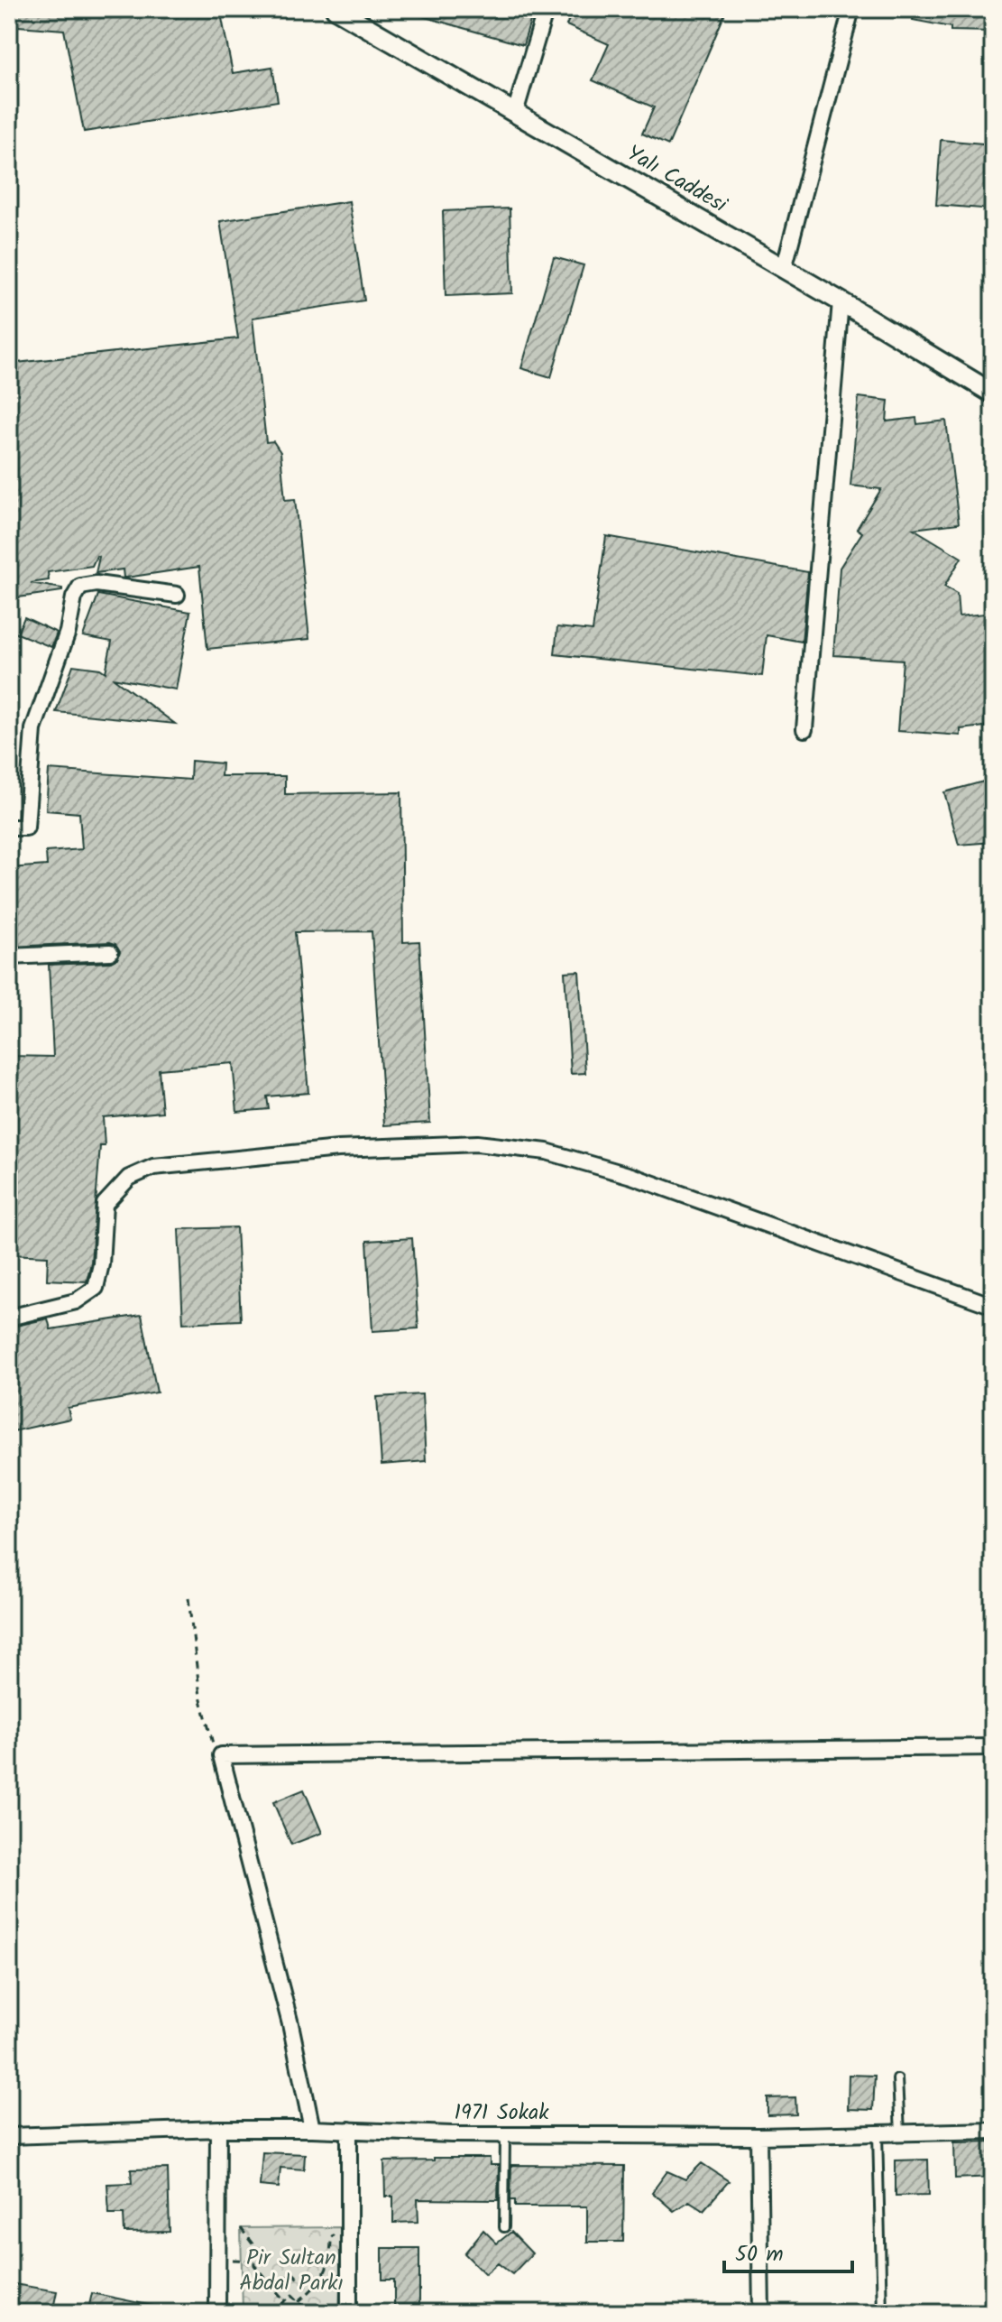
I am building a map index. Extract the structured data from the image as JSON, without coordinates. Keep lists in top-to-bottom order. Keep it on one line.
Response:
{"streets":{"street":["Yalı Caddesi","1971 Sokak"]},"parks":["Pir Sultan Abdal Parkı"],"scale_bar":"50 m"}
